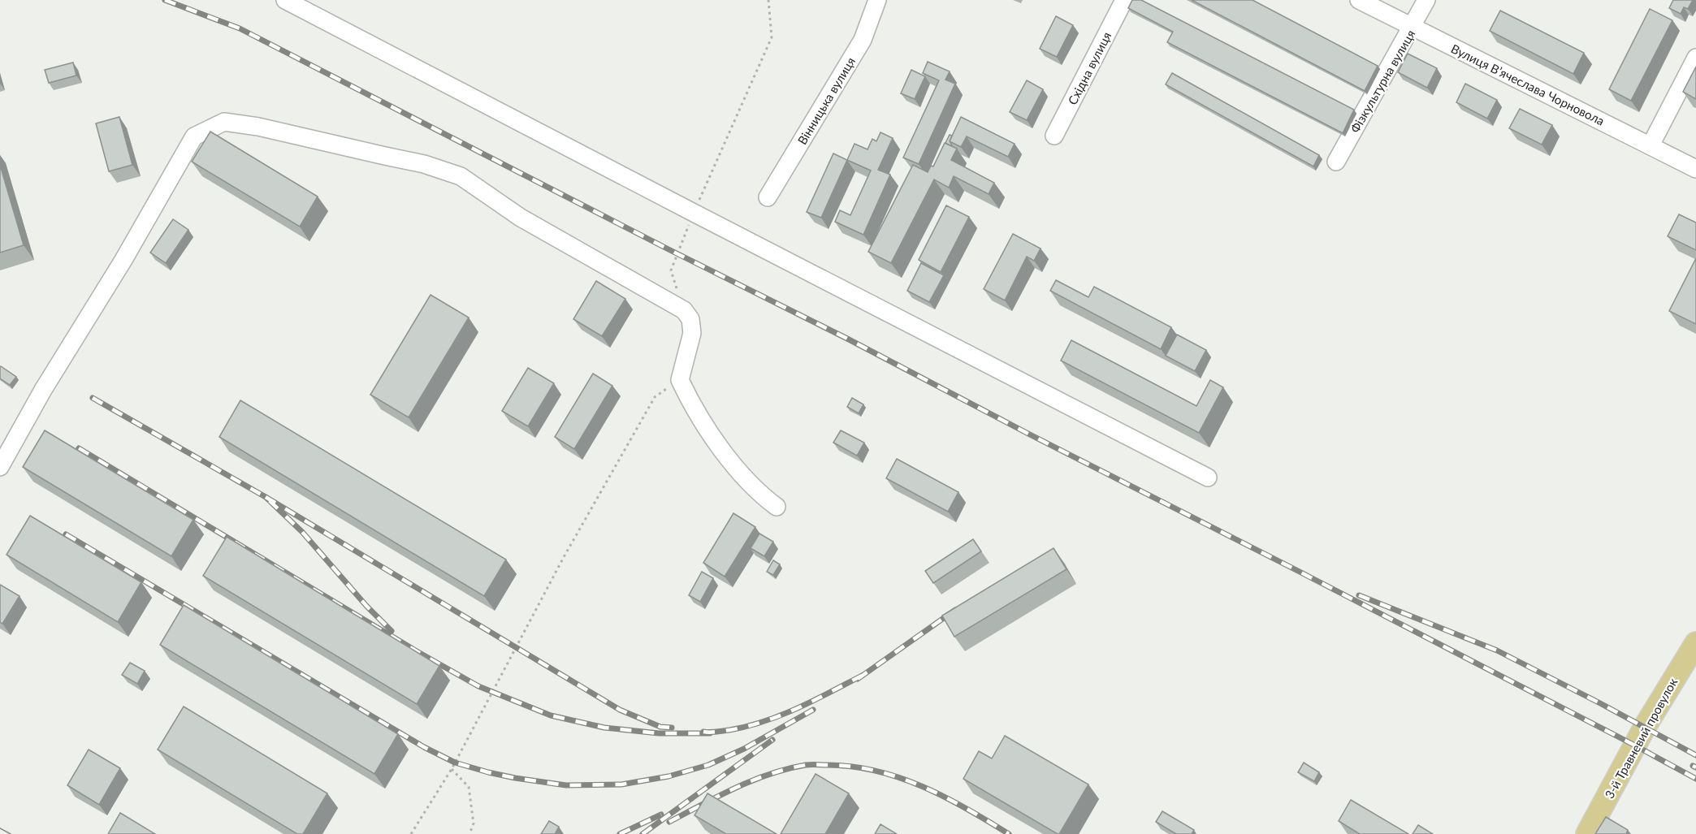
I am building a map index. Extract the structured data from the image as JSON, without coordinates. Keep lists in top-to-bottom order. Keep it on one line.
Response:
{"streets":{"main road":["3-й Травневий провулок"],"street":["Східна вулиця","Фізкультурна вулиця","Вулиця Вʼячеслава Чорновола","Вінницька вулиця"]},"crossings":[["Фізкультурна вулиця","Вулиця Вʼячеслава Чорновола"]]}
